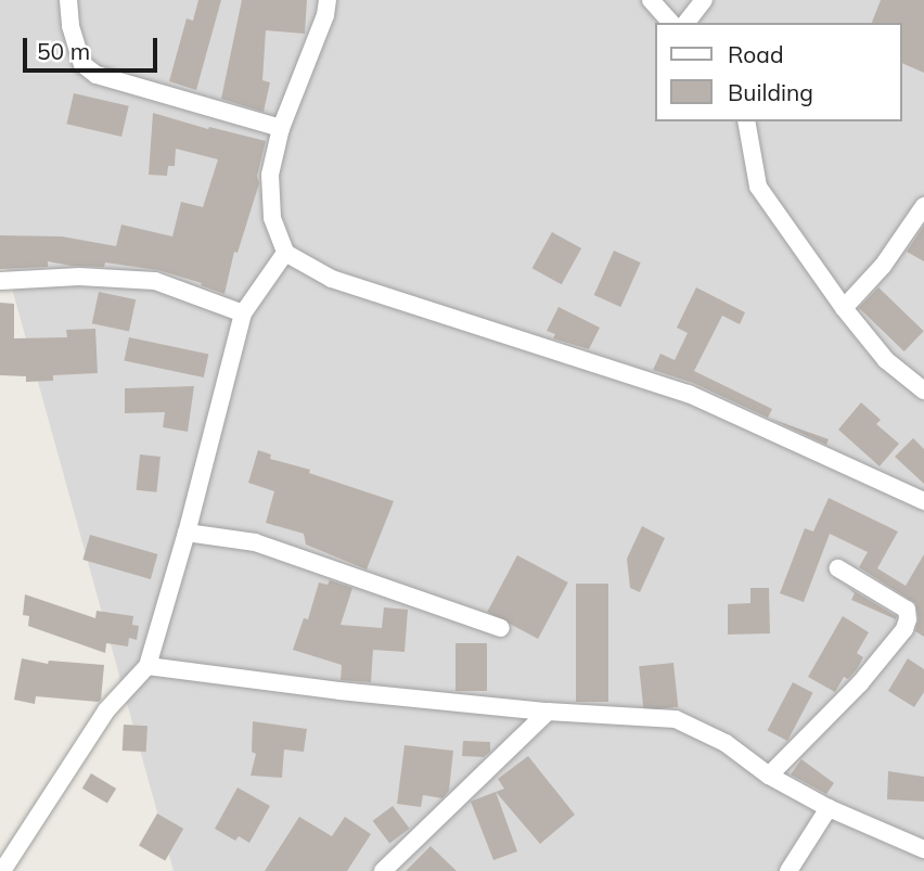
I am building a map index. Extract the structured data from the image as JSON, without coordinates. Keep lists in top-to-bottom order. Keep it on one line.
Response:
{"legend":["Road","Building"],"scale_bar":"50 m"}
